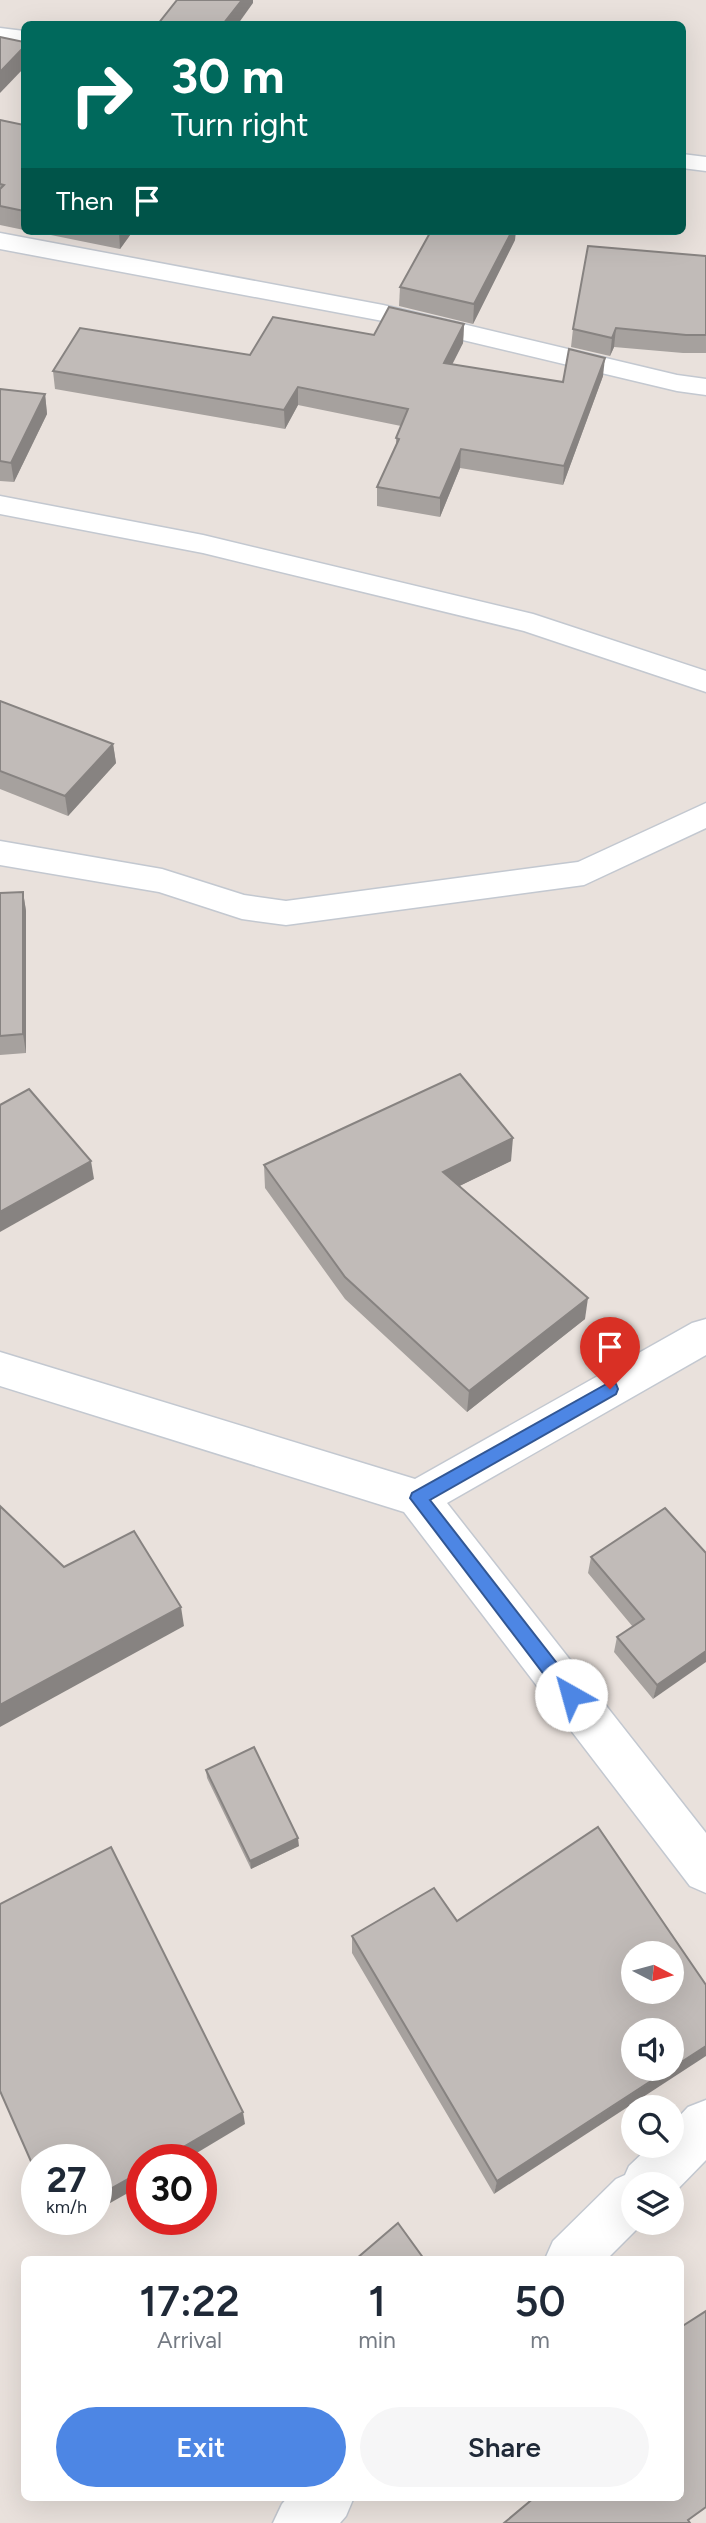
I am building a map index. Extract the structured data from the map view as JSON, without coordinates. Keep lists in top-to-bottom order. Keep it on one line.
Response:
{"north":"right","page":{"turn":["30 m","Turn right"],"then":"Then","speed":"27 km/h","limit":"30","eta":["17:22","Arrival","1","min","50","m"],"buttons":["Exit","Share"]}}
